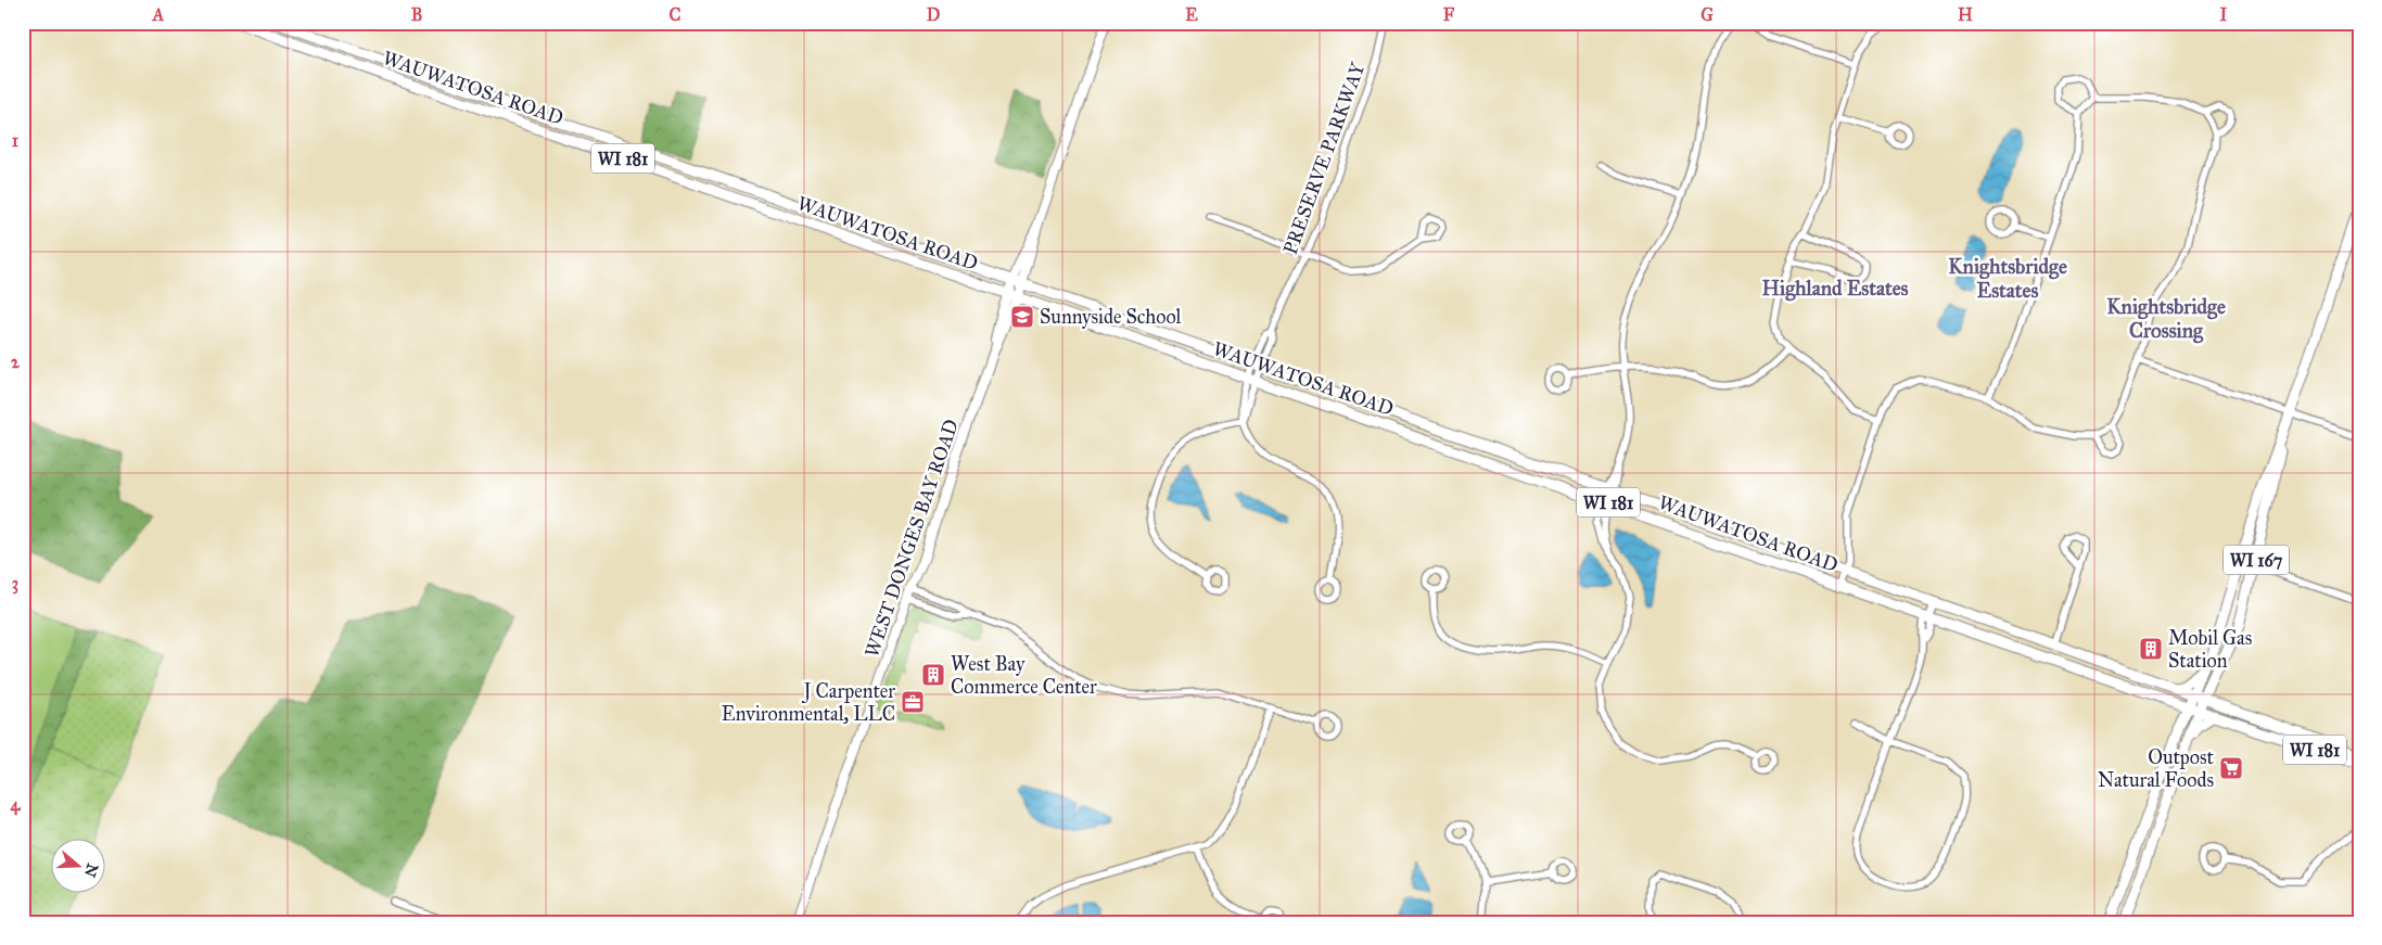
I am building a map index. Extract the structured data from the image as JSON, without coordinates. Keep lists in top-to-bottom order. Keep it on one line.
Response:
{"streets":{"main road":["WAUWATOSA ROAD","WI 181","WI 167"],"street":["PRESERVE PARKWAY","WEST DONGES BAY ROAD"]},"crossings":[["WAUWATOSA ROAD","PRESERVE PARKWAY"],["WAUWATOSA ROAD","WEST DONGES BAY ROAD"],["WAUWATOSA ROAD","WI 167"]],"districts":["Knightsbridge Estates","Highland Estates","Knightsbridge Crossing"],"places":{"school or university":["Sunnyside School"],"building":["Mobil Gas Station","West Bay Commerce Center"],"office":["J Carpenter Environmental, LLC"],"supermarket":["Outpost Natural Foods"]},"north":"right","grid":{"columns":["A","B","C","D","E","F","G","H","I"],"rows":["1","2","3","4"]}}
